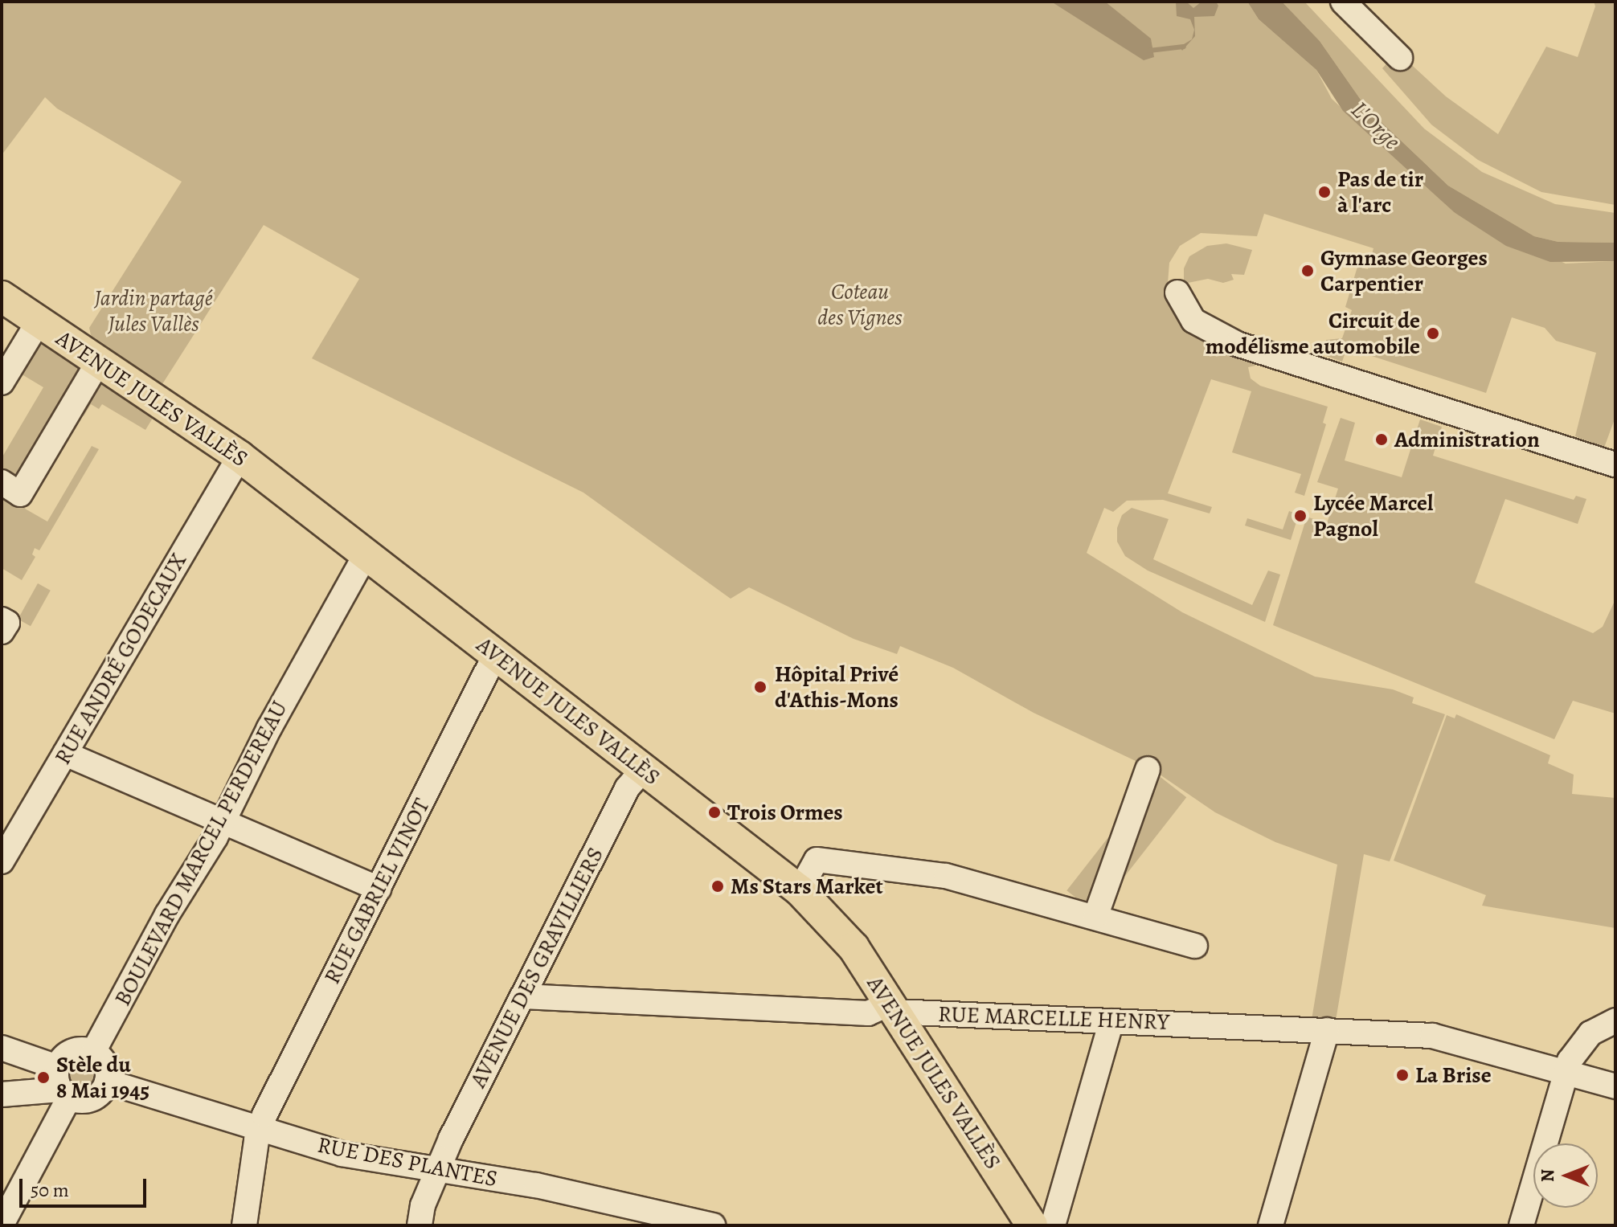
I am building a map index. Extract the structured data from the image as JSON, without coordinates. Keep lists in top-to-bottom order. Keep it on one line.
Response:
{"streets":{"main road":["AVENUE JULES VALLÈS"],"street":["RUE ANDRÉ GODECAUX","BOULEVARD MARCEL PERDEREAU","RUE GABRIEL VINOT","AVENUE DES GRAVILLIERS","RUE MARCELLE HENRY","RUE DES PLANTES"]},"crossings":[["AVENUE JULES VALLÈS","RUE ANDRÉ GODECAUX"],["AVENUE JULES VALLÈS","BOULEVARD MARCEL PERDEREAU"],["AVENUE JULES VALLÈS","RUE GABRIEL VINOT"],["AVENUE JULES VALLÈS","AVENUE DES GRAVILLIERS"],["AVENUE JULES VALLÈS","RUE MARCELLE HENRY"],["BOULEVARD MARCEL PERDEREAU","RUE DES PLANTES"],["RUE GABRIEL VINOT","RUE DES PLANTES"],["AVENUE DES GRAVILLIERS","RUE MARCELLE HENRY"],["AVENUE DES GRAVILLIERS","RUE DES PLANTES"]],"water":["L'Orge"],"parks":["Coteau des Vignes","Jardin partagé Jules Vallès"],"places":["Pas de tir à l'arc","Gymnase Georges Carpentier","Circuit de modélisme automobile","Administration","Lycée Marcel Pagnol","Hôpital Privé d'Athis-Mons","Trois Ormes","Ms Stars Market","La Brise","Stèle du 8 Mai 1945"],"scale_bar":"50 m","north":"left"}
